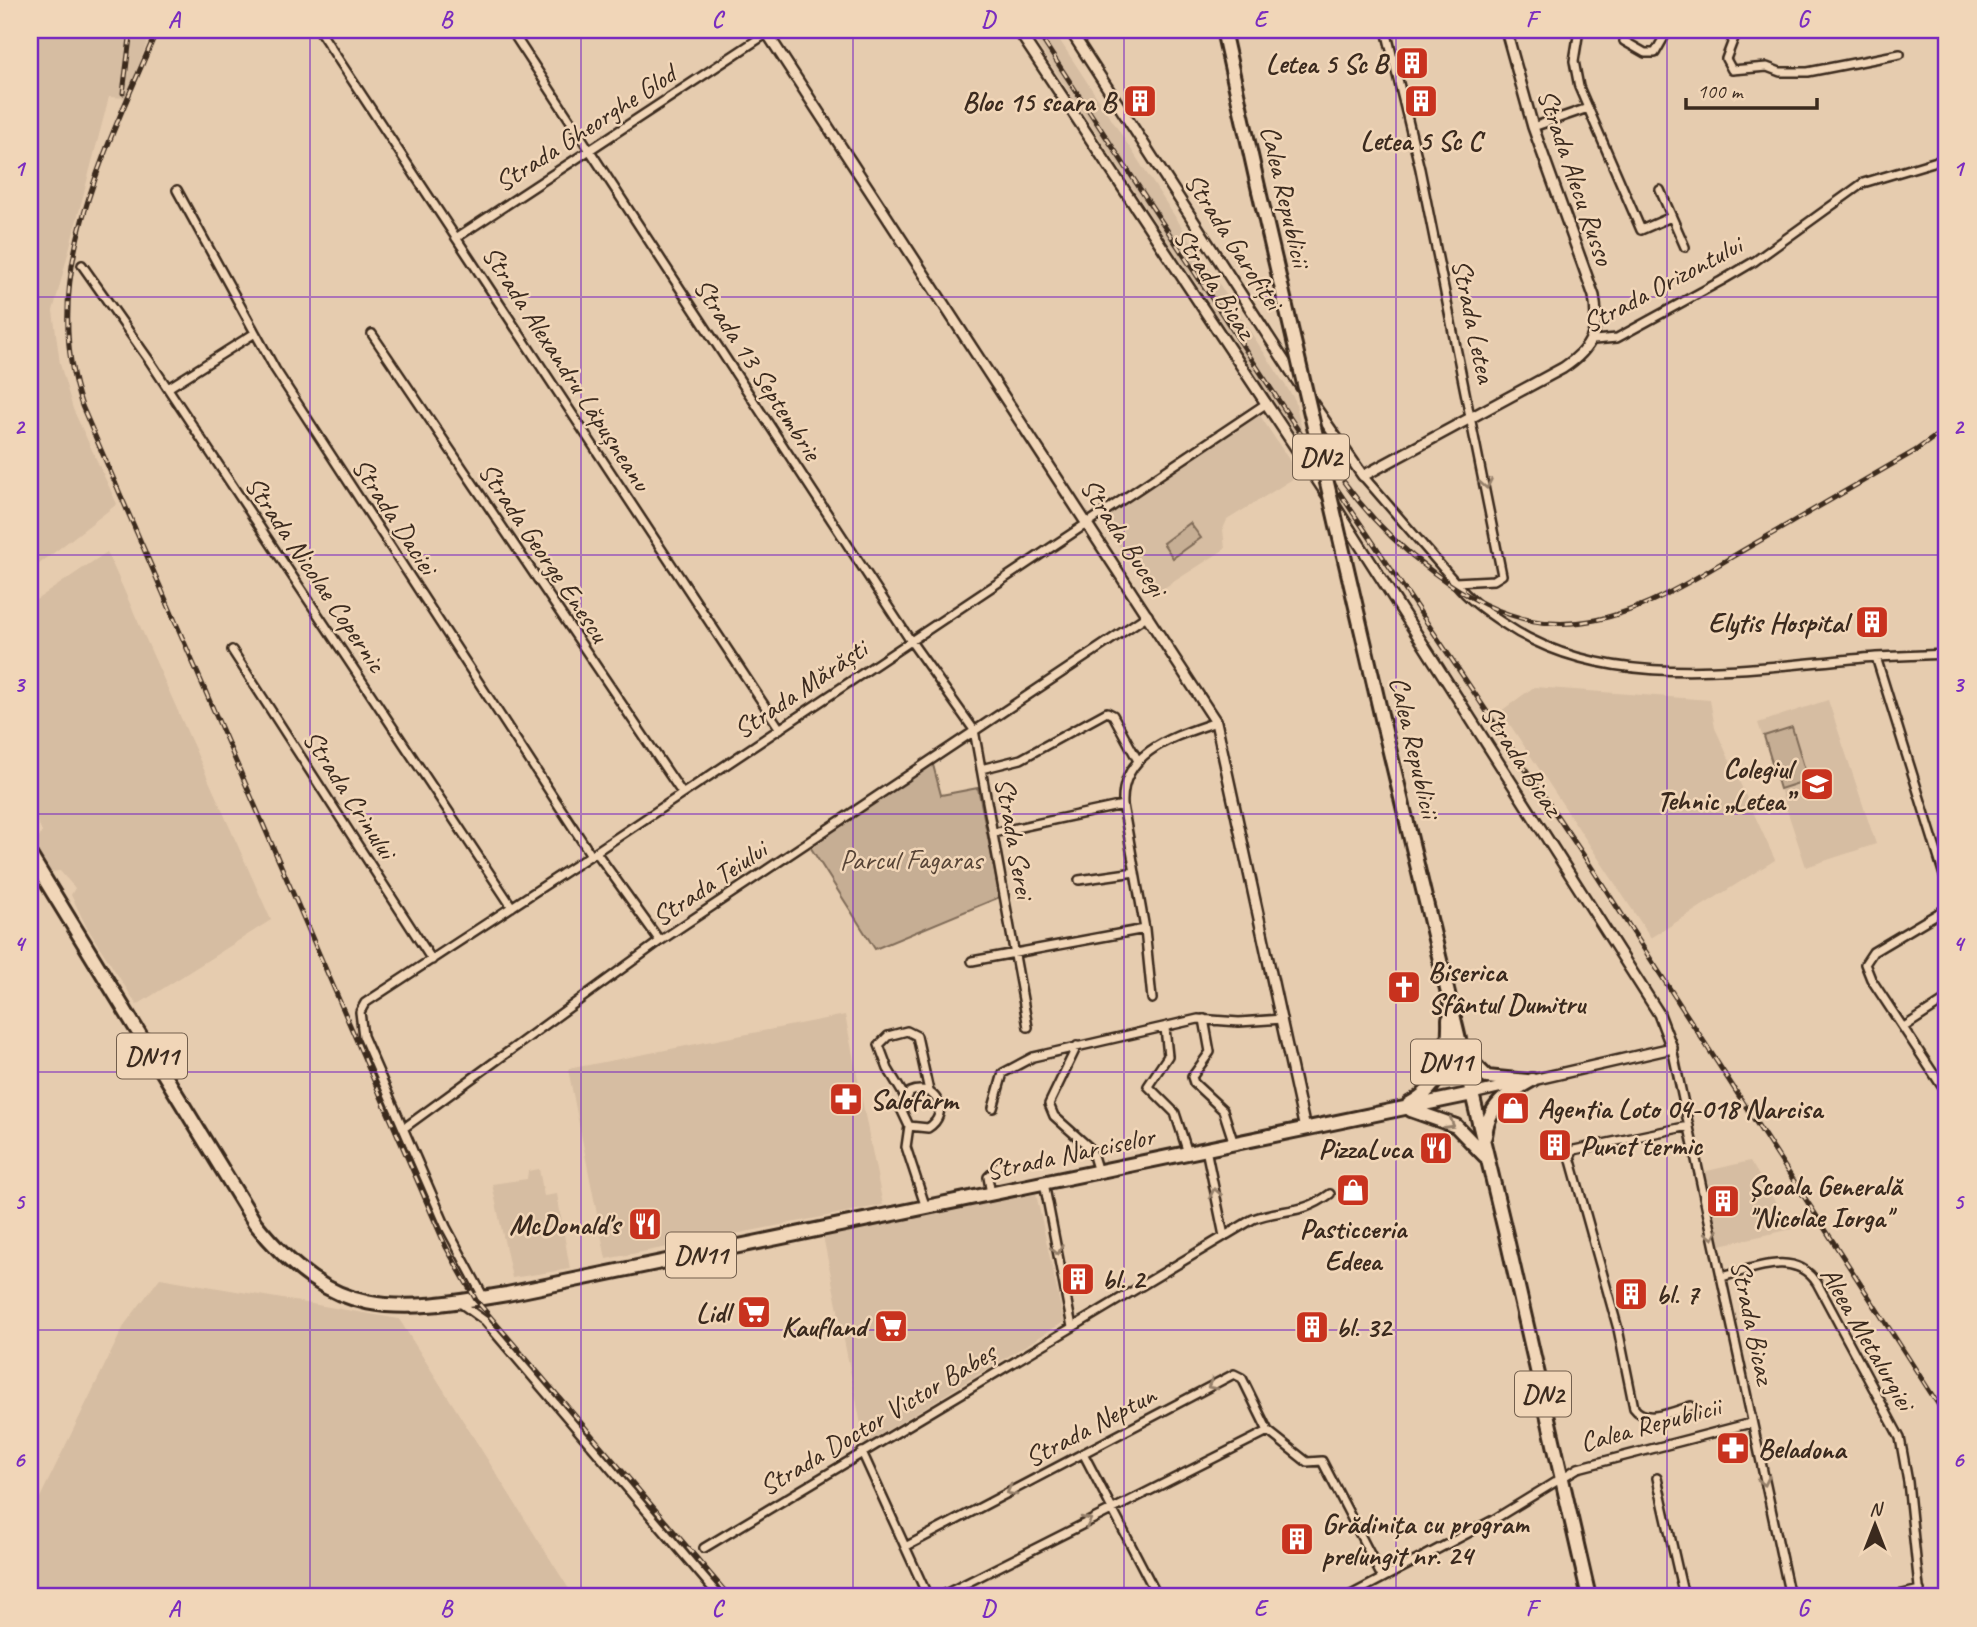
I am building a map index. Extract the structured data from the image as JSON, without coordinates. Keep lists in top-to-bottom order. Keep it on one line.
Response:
{"streets":{"main road":["Calea Republicii","DN2","DN11","Strada Narciselor"],"street":["Strada Gheorghe Glod","Strada Alecu Russo","Strada Garofiței","Strada Bicaz","Strada Orizontului","Strada Letea","Strada Alexandru Lăpușneanu","Strada 13 Septembrie","Strada Daciei","Strada Bucegi","Strada George Enescu","Strada Nicolae Copernic","Strada Mărăști","Strada Crinului","Strada Serei","Strada Teiului","Aleea Metalurgiei","Strada Doctor Victor Babeș","Strada Neptun"]},"crossings":[["Strada Gheorghe Glod","Strada Alexandru Lăpușneanu"],["Strada Gheorghe Glod","Strada 13 Septembrie"],["Strada Gheorghe Glod","Strada Bucegi"],["Strada Alecu Russo","Strada Orizontului"],["Calea Republicii","Strada Bicaz"],["Calea Republicii","DN11"],["Calea Republicii","Strada Narciselor"],["Strada Garofiței","Strada Orizontului"],["Strada Bicaz","Strada Mărăști"],["Strada Bicaz","Strada Narciselor"],["Strada Bicaz","Aleea Metalurgiei"],["Strada Orizontului","Strada Letea"],["Strada Alexandru Lăpușneanu","Strada Mărăști"],["Strada 13 Septembrie","Strada Mărăști"],["Strada 13 Septembrie","Strada Serei"],["Strada 13 Septembrie","Strada Teiului"],["Strada Daciei","Strada Mărăști"],["Strada Daciei","Strada Teiului"],["Strada Bucegi","Strada Mărăști"],["Strada Bucegi","Strada Teiului"],["Strada Bucegi","Strada Narciselor"],["Strada George Enescu","Strada Mărăști"],["Strada Nicolae Copernic","Strada Mărăști"],["Strada Mărăști","Strada Crinului"],["Strada Mărăști","Strada Teiului"],["Strada Serei","Strada Teiului"],["DN11","Strada Narciselor"]],"parks":["Parcul Fagaras"],"places":{"building":["Letea 5 Sc B","Bloc 15 scara B","Letea 5 Sc C","Elytis Hospital","Punct termic","Școala Generală \"Nicolae Iorga\"","bl. 2","bl. 7","bl. 32","Grădinița cu program prelungit nr. 24"],"school or university":["Colegiul Tehnic „Letea”"],"church":["Biserica Sfântul Dumitru"],"pharmacy":["Salofarm","Beladona"],"shop":["Agentia Loto 04-018 Narcisa","Pasticceria Edeea"],"restaurant":["PizzaLuca","McDonald's"],"supermarket":["Lidl","Kaufland"]},"scale_bar":"100 m","north":"top","grid":{"columns":["A","B","C","D","E","F","G"],"rows":["1","2","3","4","5","6"]}}
